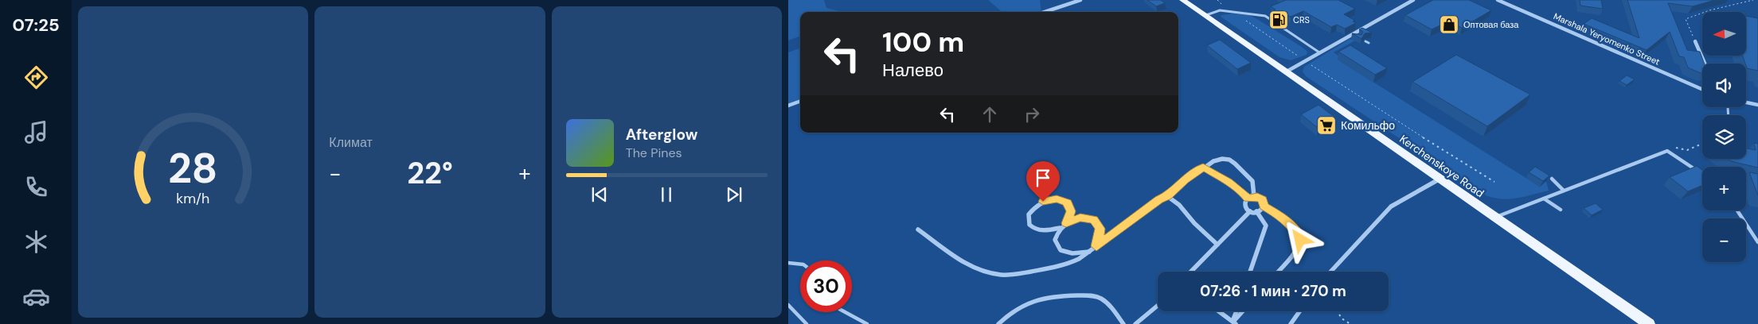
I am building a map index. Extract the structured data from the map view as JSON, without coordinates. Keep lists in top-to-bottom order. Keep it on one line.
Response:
{"streets":{"main road":["Kerchenskoye Road"],"street":["Marshala Yeryomenko Street"]},"places":{"fuel station":["CRS"],"shop":["Оптовая база"],"supermarket":["Комильфо"]},"north":"left","page":{"tabs":"07:25","tile":"Климат","map_buttons":["+","−"],"turn":["100 m","Налево"],"song":["Afterglow","The Pines"],"heat":["−","22°","+"],"limit":"30","trip":"07:26 · 1 мин · 270 m","gauge":["28","km/h"]}}
